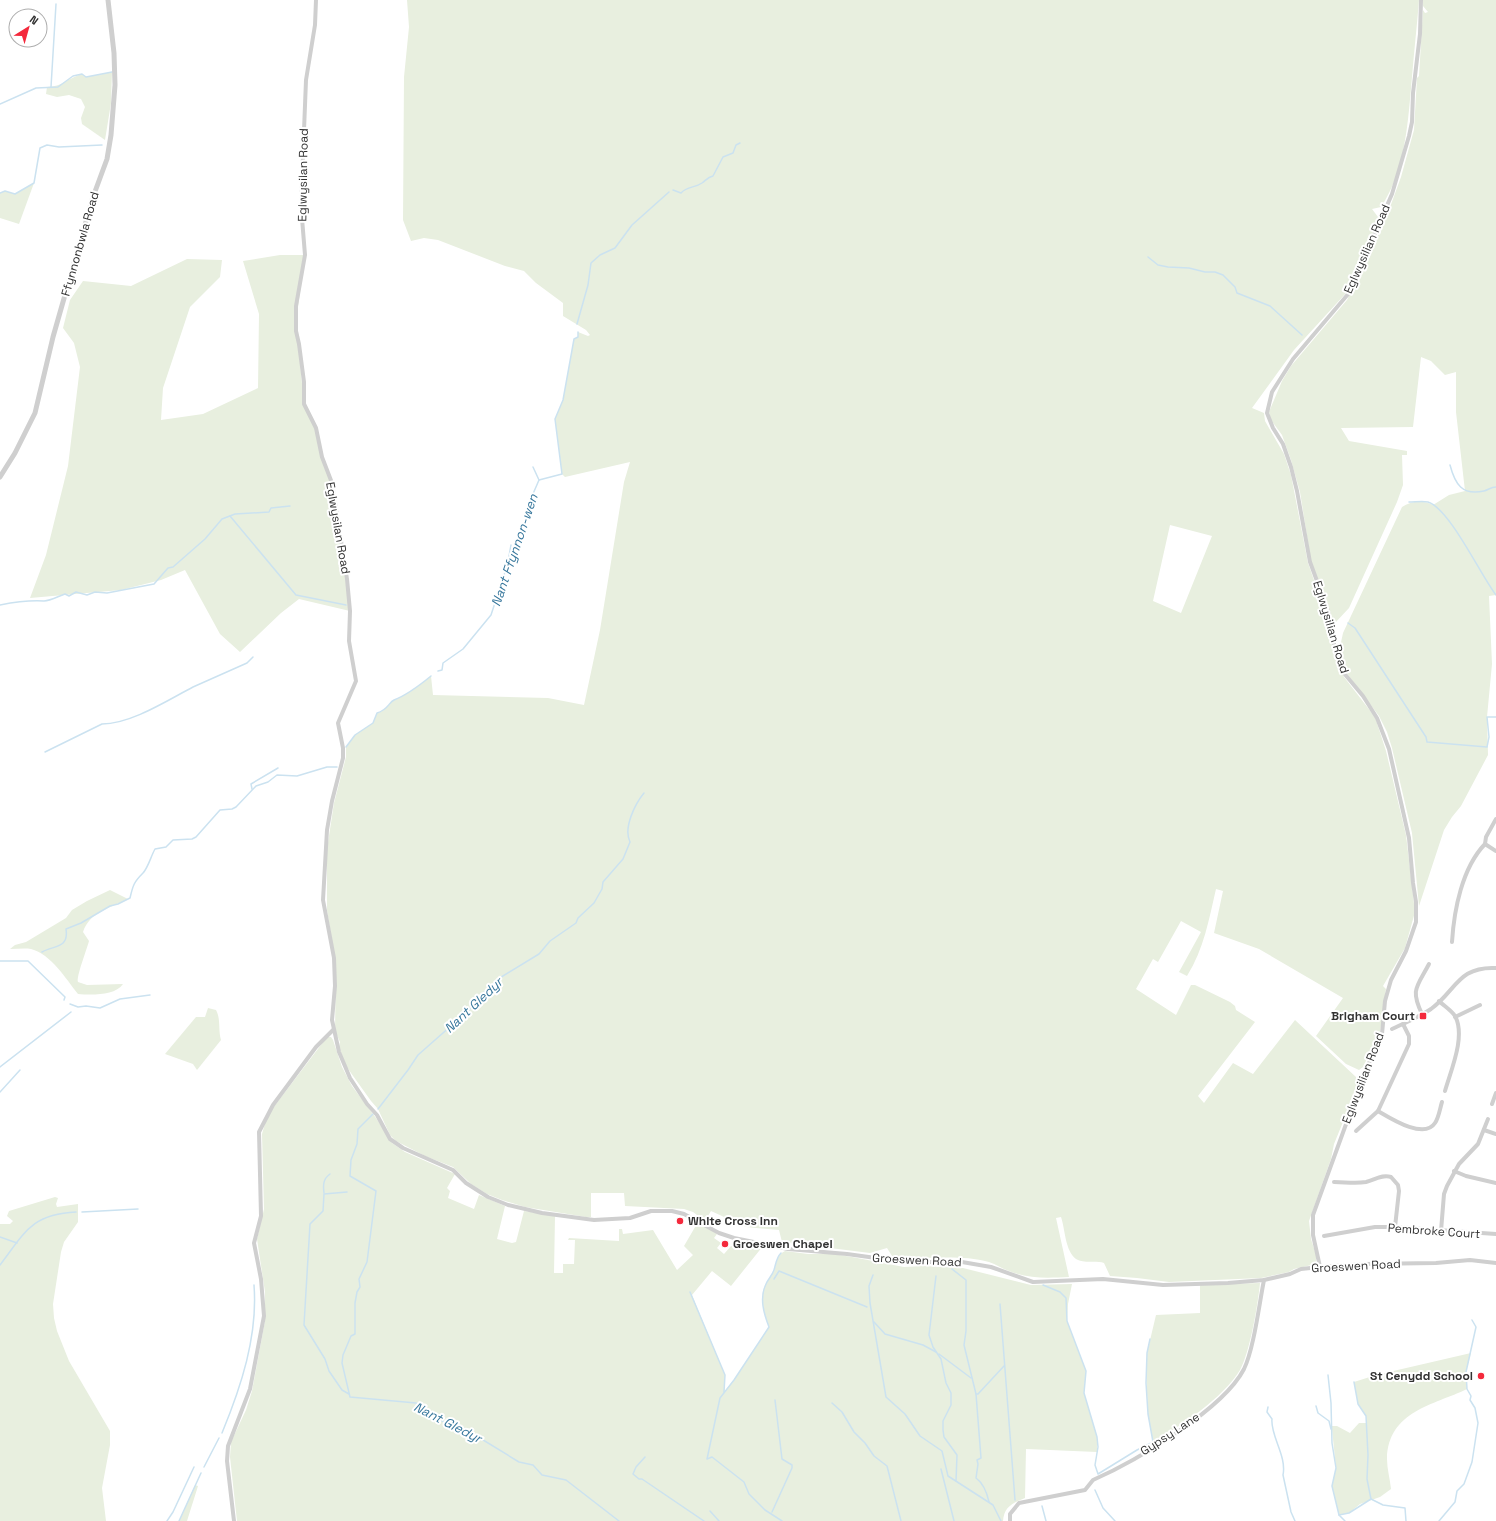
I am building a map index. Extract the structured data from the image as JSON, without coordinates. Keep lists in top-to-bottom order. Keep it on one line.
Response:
{"streets":{"street":["Eglwysilan Road","Ffynnonbwla Road","Eglwysilian Road","Pembroke Court","Groeswen Road","Gypsy Lane"]},"crossings":[["Eglwysilan Road","Groeswen Road"],["Eglwysilian Road","Groeswen Road"],["Groeswen Road","Gypsy Lane"]],"water":["Nant Ffynnon-wen","Nant Gledyr"],"places":{"transit":["Brigham Court"],"other":["White Cross Inn","Groeswen Chapel","St Cenydd School"]},"north":"top right"}
